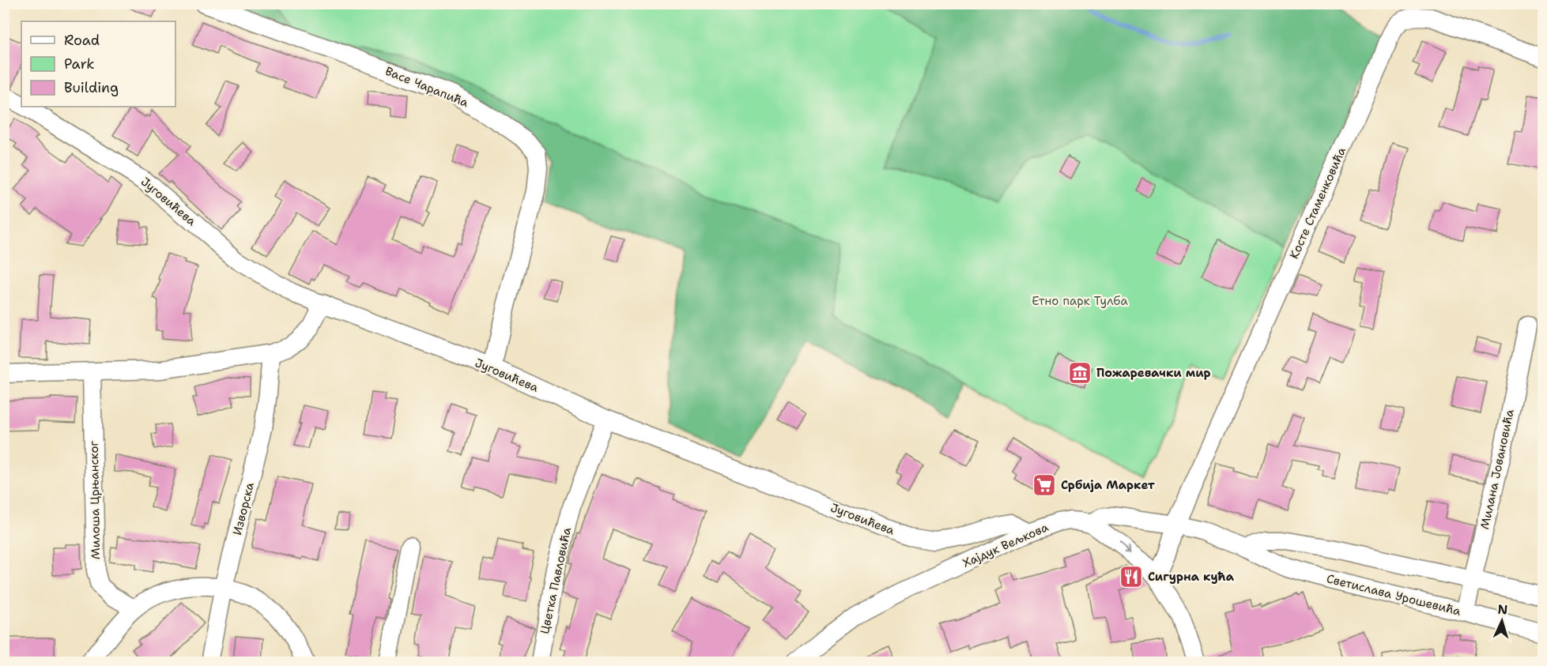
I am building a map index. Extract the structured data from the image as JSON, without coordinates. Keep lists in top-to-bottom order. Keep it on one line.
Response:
{"streets":{"street":["Васе Чарапића","Југовићева","Косте Стаменковића","Милана Јовановића","Милоша Црњанског","Изворска","Хајдук Вељкова","Цветка Павловића","Светислава Урошевића"]},"crossings":[["Васе Чарапића","Југовићева"],["Југовићева","Хајдук Вељкова"],["Југовићева","Цветка Павловића"],["Косте Стаменковића","Хајдук Вељкова"],["Косте Стаменковића","Светислава Урошевића"],["Милана Јовановића","Светислава Урошевића"],["Хајдук Вељкова","Светислава Урошевића"]],"parks":["Етно парк Тулба"],"places":{"museum":["Пожаревачки мир"],"supermarket":["Србија Маркет"],"restaurant":["Сигурна кућа"]},"legend":["Road","Park","Building"],"north":"top"}
